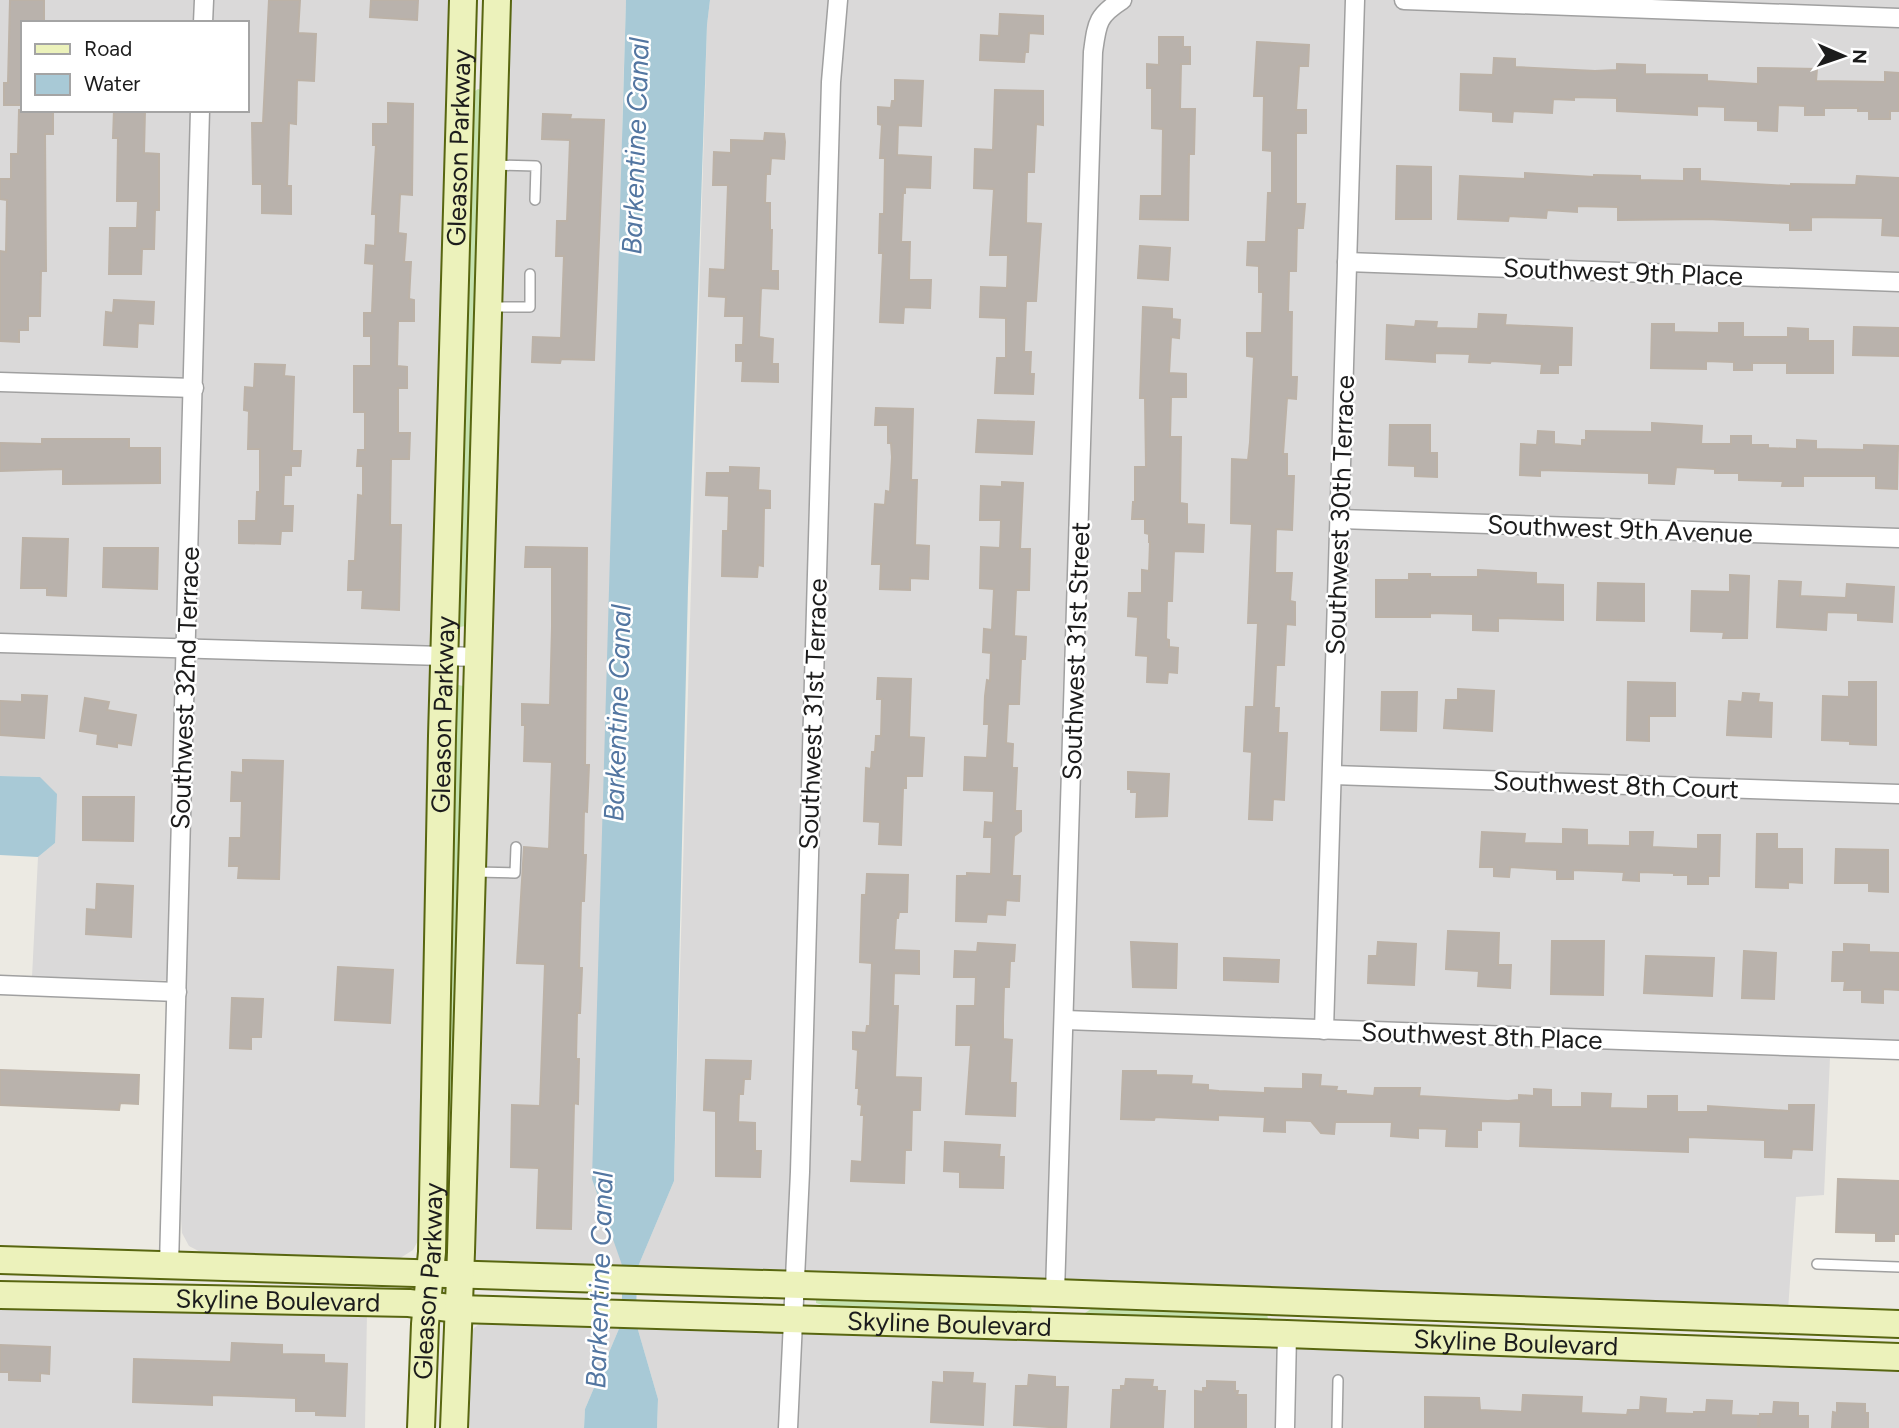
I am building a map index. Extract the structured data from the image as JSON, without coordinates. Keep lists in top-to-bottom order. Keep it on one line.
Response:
{"streets":{"street":["Gleason Parkway","Southwest 9th Place","Southwest 30th Terrace","Southwest 9th Avenue","Southwest 31st Street","Southwest 32nd Terrace","Southwest 31st Terrace","Southwest 8th Court","Southwest 8th Place","Skyline Boulevard"]},"crossings":[["Gleason Parkway","Skyline Boulevard"],["Southwest 9th Place","Southwest 30th Terrace"],["Southwest 30th Terrace","Southwest 9th Avenue"],["Southwest 30th Terrace","Southwest 8th Court"],["Southwest 30th Terrace","Southwest 8th Place"],["Southwest 31st Street","Southwest 8th Place"],["Southwest 31st Street","Skyline Boulevard"],["Southwest 32nd Terrace","Skyline Boulevard"],["Southwest 31st Terrace","Skyline Boulevard"]],"water":["Barkentine Canal"],"legend":["Road","Water"],"north":"right"}
